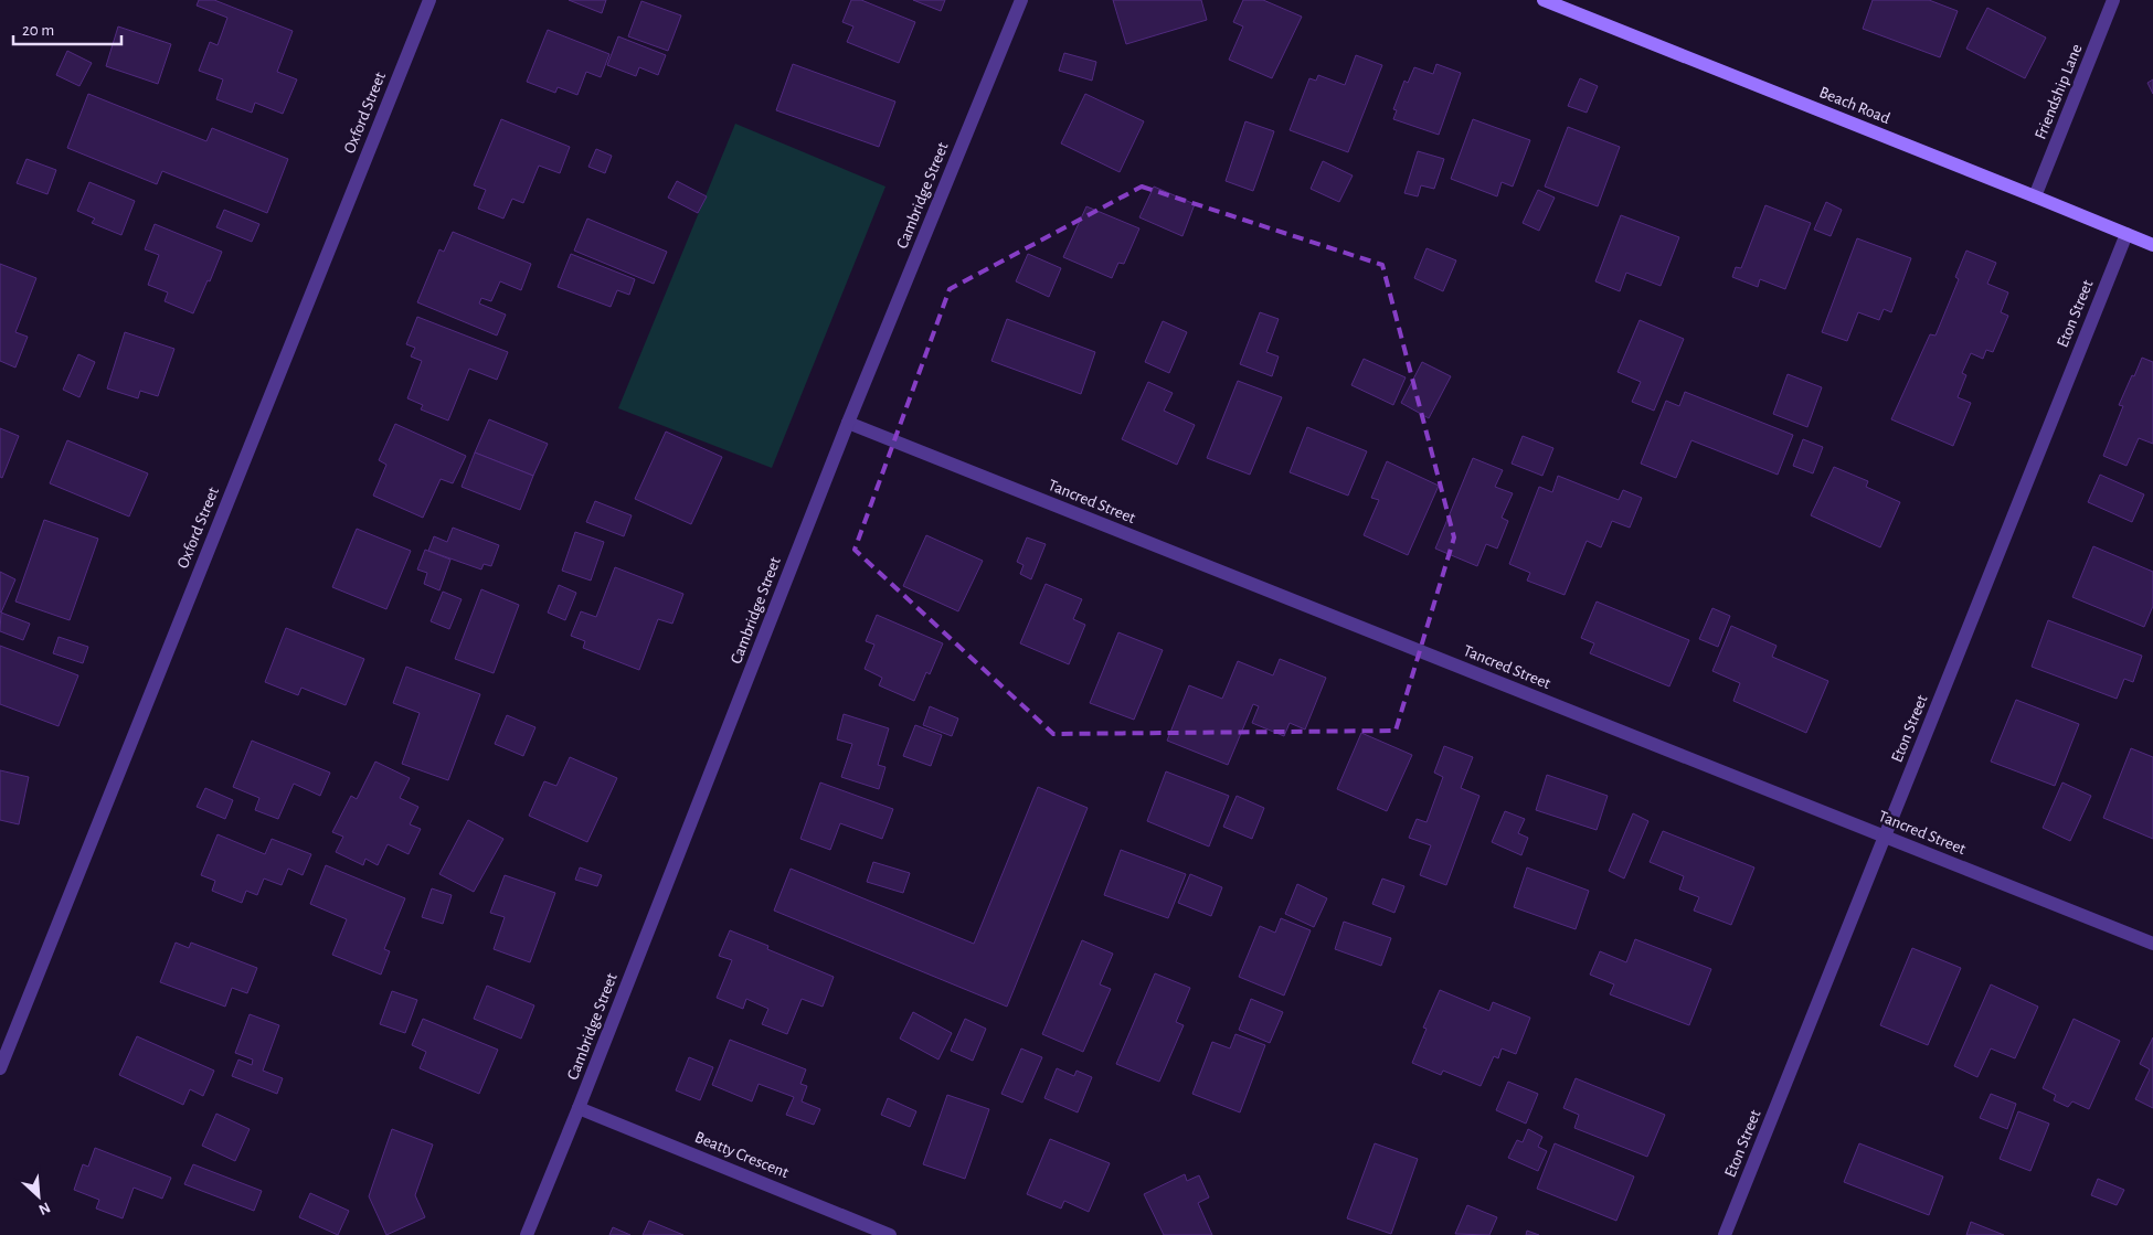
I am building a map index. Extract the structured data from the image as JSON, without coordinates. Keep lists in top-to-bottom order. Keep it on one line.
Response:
{"streets":{"street":["Friendship Lane","Beach Road","Oxford Street","Cambridge Street","Eton Street","Tancred Street","Beatty Crescent"]},"crossings":[["Friendship Lane","Beach Road"],["Beach Road","Eton Street"],["Cambridge Street","Tancred Street"],["Cambridge Street","Beatty Crescent"],["Eton Street","Tancred Street"]],"scale_bar":"20 m","north":"bottom right"}
